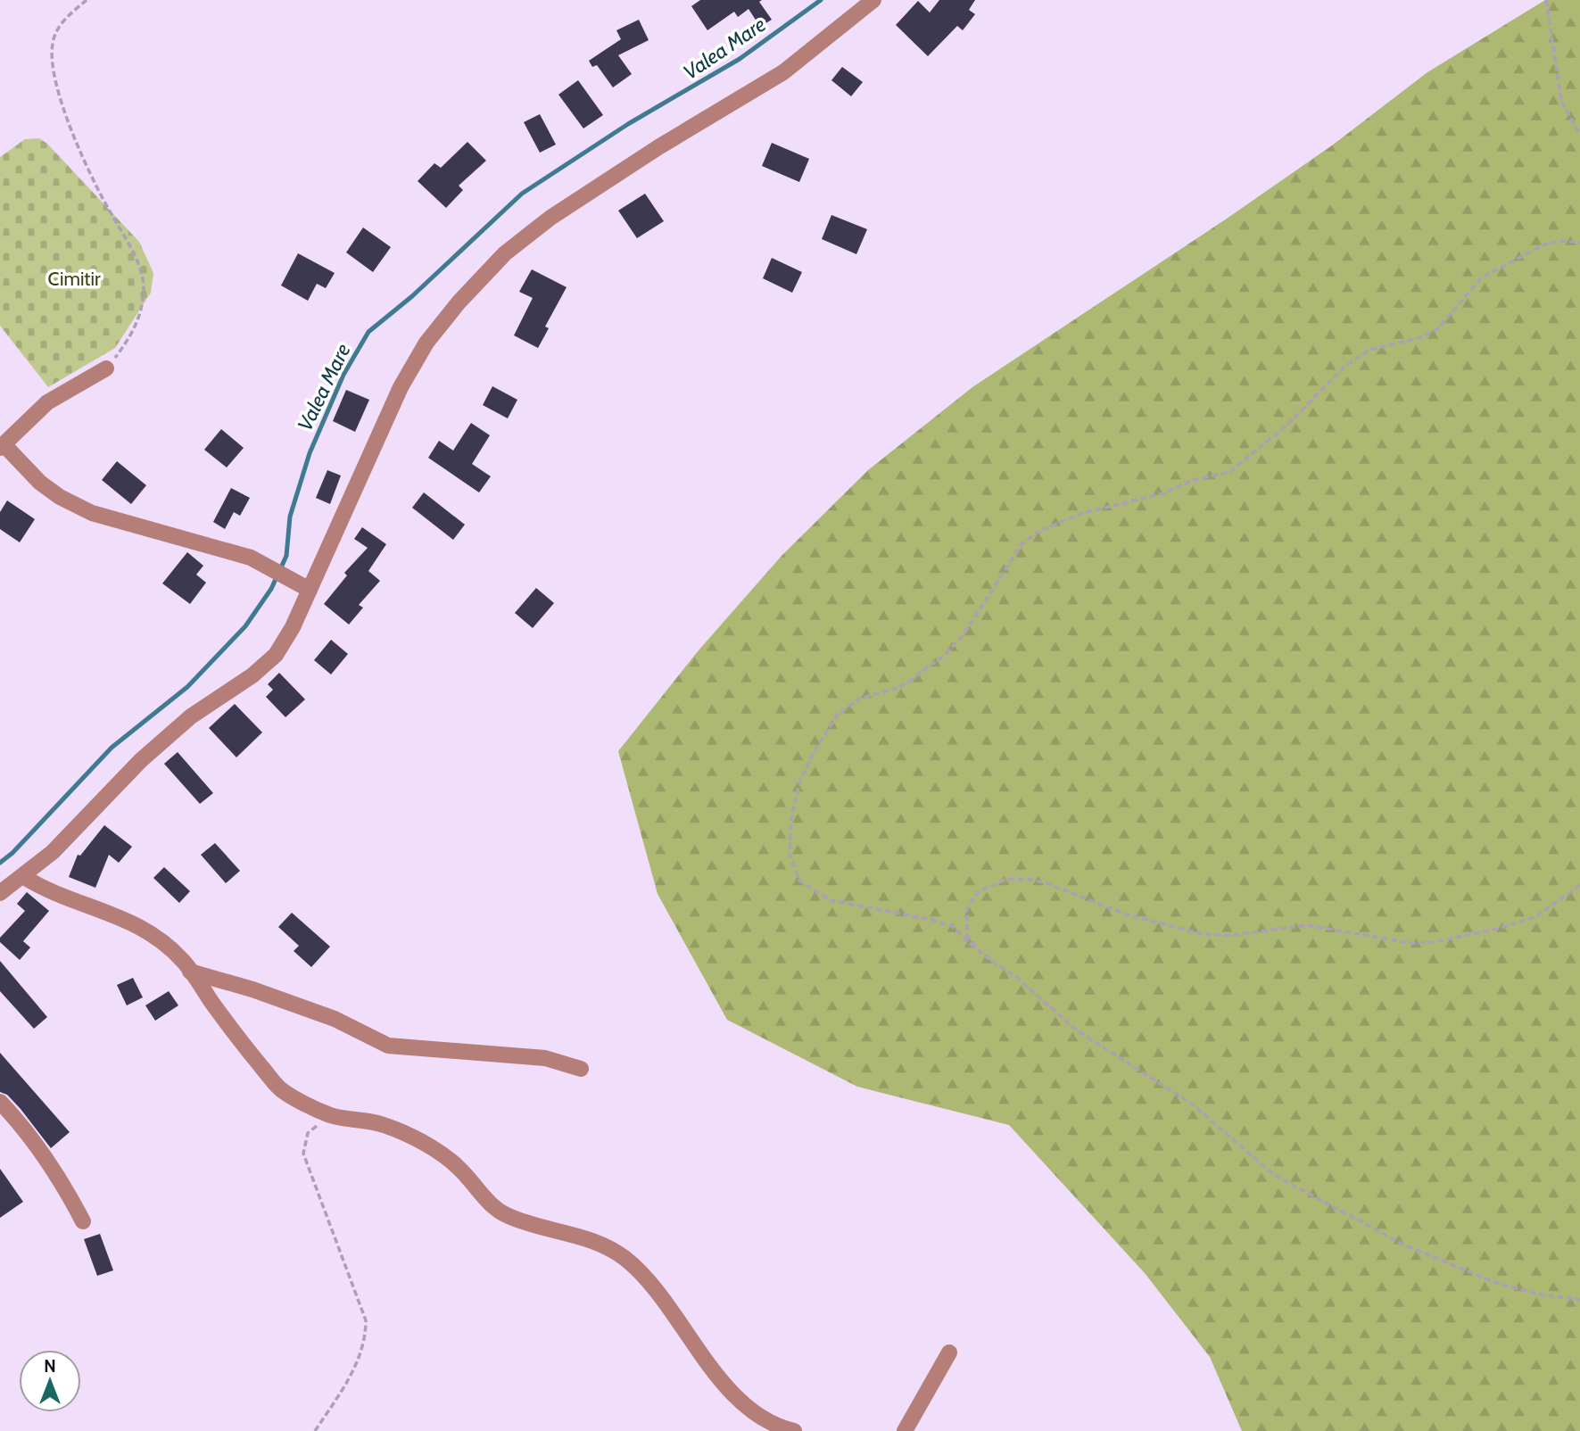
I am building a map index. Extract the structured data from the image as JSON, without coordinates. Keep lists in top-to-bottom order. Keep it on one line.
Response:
{"water":["Valea Mare"],"parks":["Cimitir"],"north":"top"}
